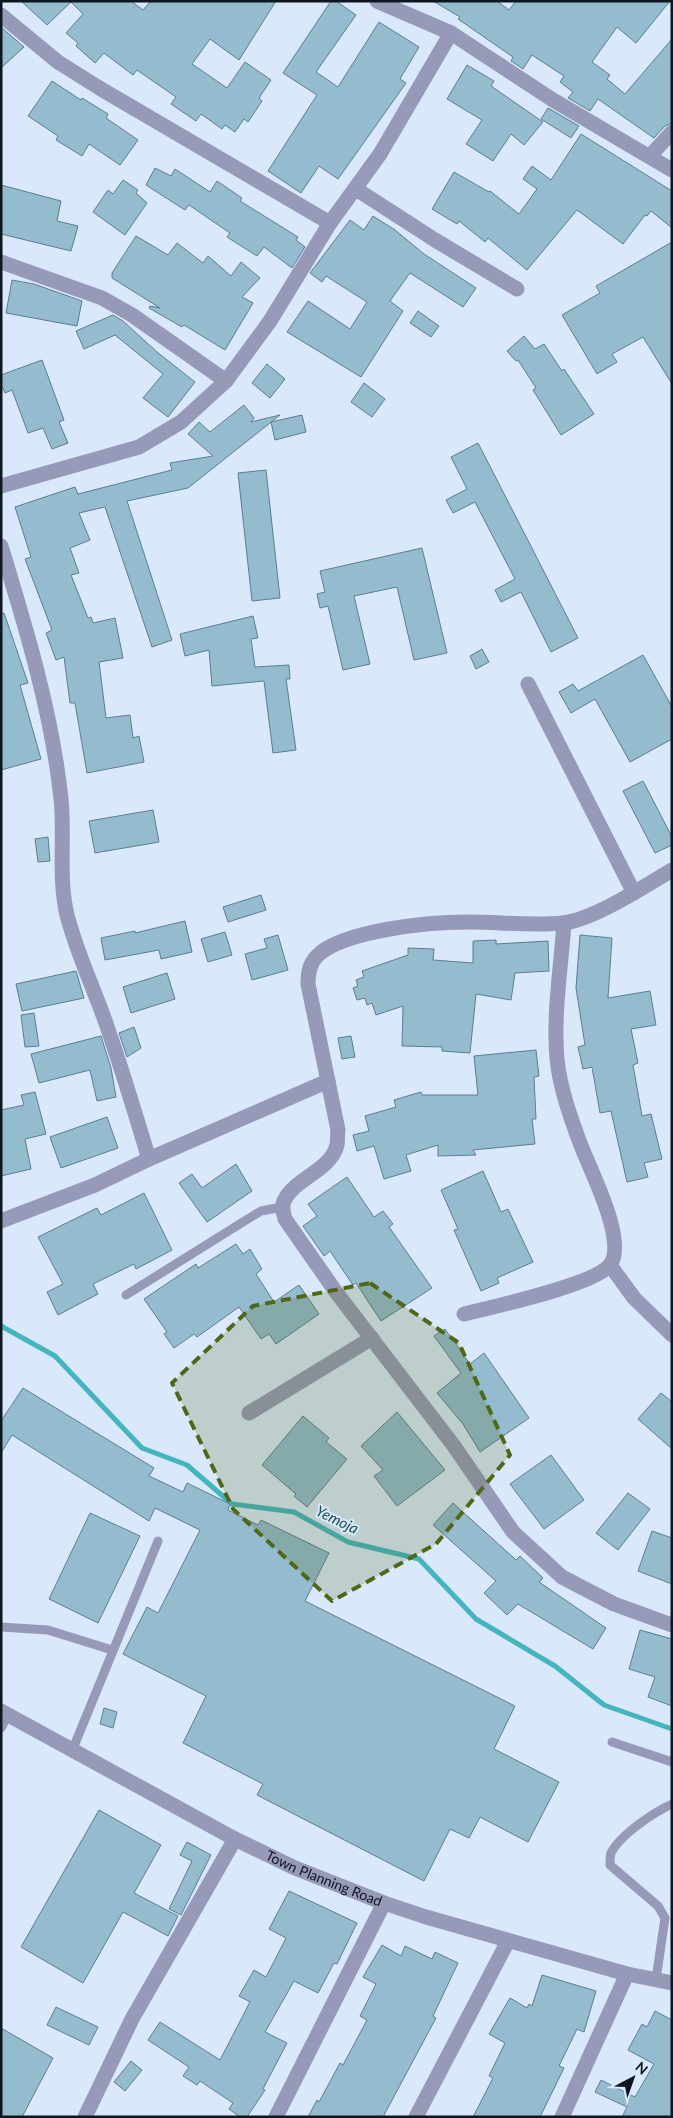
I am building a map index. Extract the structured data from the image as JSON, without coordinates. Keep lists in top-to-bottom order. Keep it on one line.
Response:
{"streets":{"street":["Town Planning Road"]},"water":["Yemoja"],"north":"top right"}
